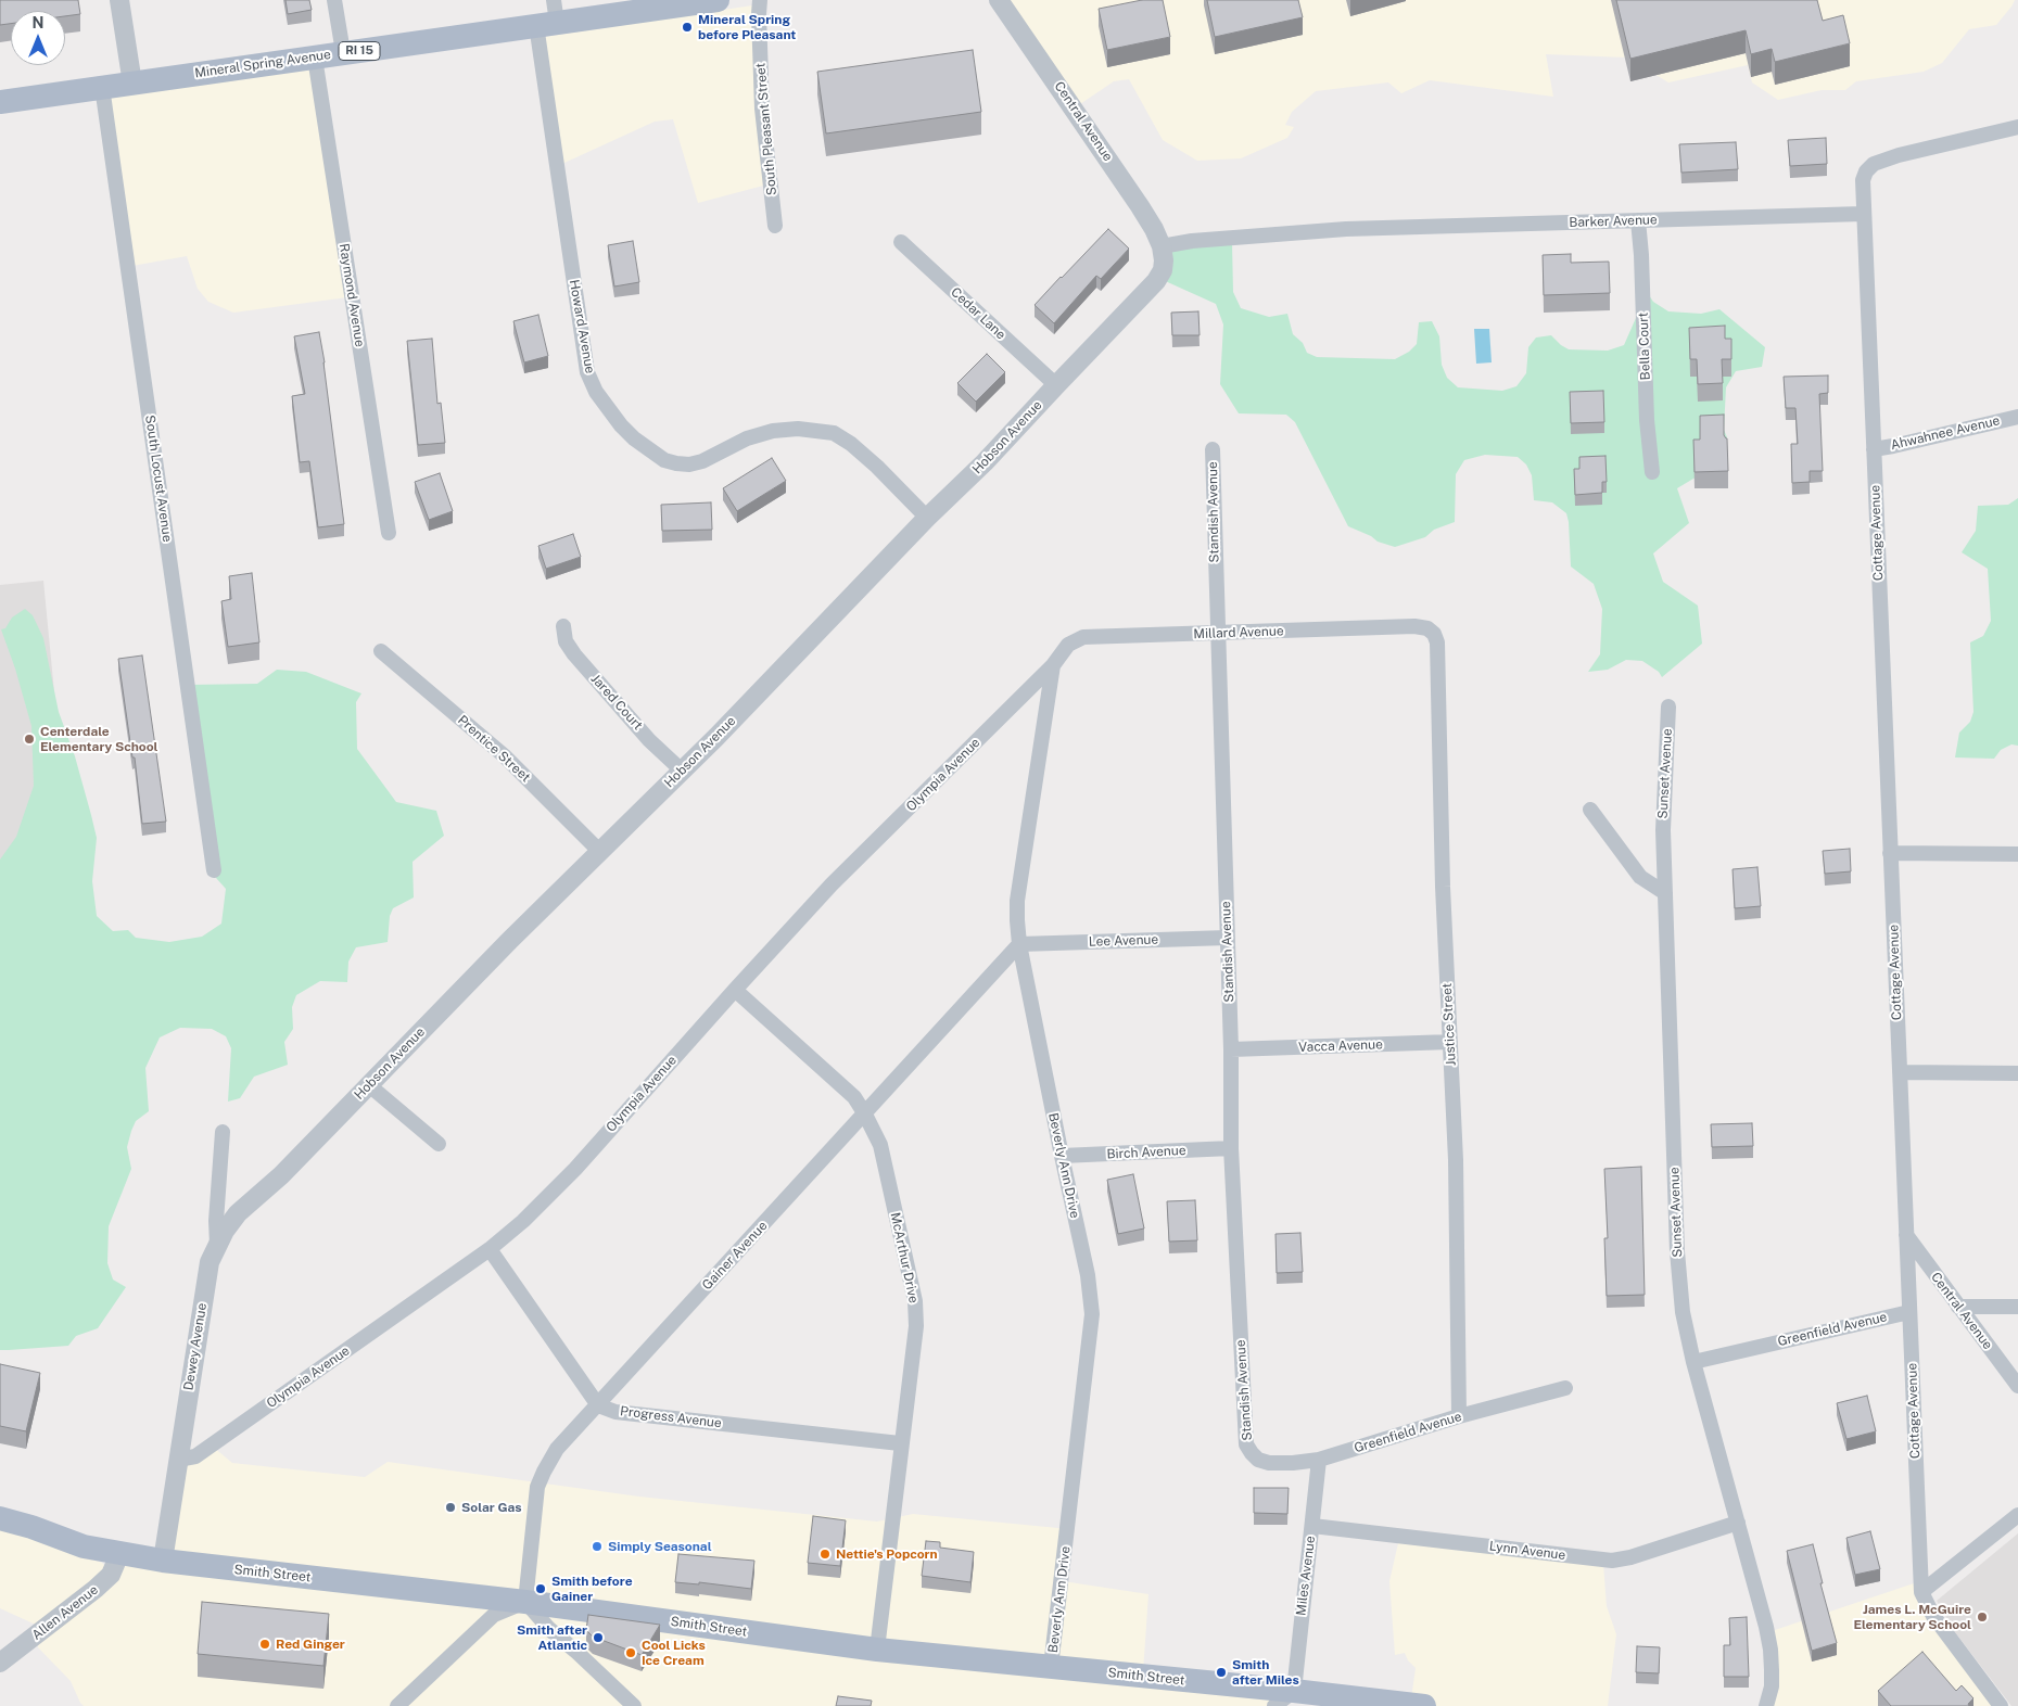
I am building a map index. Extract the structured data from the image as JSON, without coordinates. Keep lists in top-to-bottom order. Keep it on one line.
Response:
{"streets":{"main road":["RI 15","Mineral Spring Avenue","Smith Street"],"street":["Central Avenue","South Pleasant Street","Barker Avenue","Raymond Avenue","Cedar Lane","Howard Avenue","Bella Court","Ahwahnee Avenue","Hobson Avenue","South Locust Avenue","Standish Avenue","Cottage Avenue","Millard Avenue","Jared Court","Prentice Street","Sunset Avenue","Olympia Avenue","Lee Avenue","Justice Street","Vacca Avenue","Birch Avenue","Beverly Ann Drive","Gainer Avenue","McArthur Drive","Greenfield Avenue","Dewey Avenue","Progress Avenue","Lynn Avenue","Miles Avenue","Allen Avenue"]},"crossings":[["Mineral Spring Avenue","Raymond Avenue"],["Mineral Spring Avenue","Howard Avenue"],["Mineral Spring Avenue","South Locust Avenue"],["Central Avenue","Barker Avenue"],["Central Avenue","Hobson Avenue"],["Central Avenue","Cottage Avenue"],["Barker Avenue","Bella Court"],["Barker Avenue","Hobson Avenue"],["Barker Avenue","Cottage Avenue"],["Cedar Lane","Hobson Avenue"],["Howard Avenue","Hobson Avenue"],["Ahwahnee Avenue","Cottage Avenue"],["Hobson Avenue","Jared Court"],["Hobson Avenue","Prentice Street"],["Hobson Avenue","Dewey Avenue"],["Standish Avenue","Millard Avenue"],["Standish Avenue","Lee Avenue"],["Standish Avenue","Vacca Avenue"],["Standish Avenue","Birch Avenue"],["Standish Avenue","Greenfield Avenue"],["Cottage Avenue","Greenfield Avenue"],["Millard Avenue","Olympia Avenue"],["Millard Avenue","Justice Street"],["Millard Avenue","Beverly Ann Drive"],["Sunset Avenue","Greenfield Avenue"],["Sunset Avenue","Lynn Avenue"],["Olympia Avenue","Beverly Ann Drive"],["Olympia Avenue","McArthur Drive"],["Olympia Avenue","Dewey Avenue"],["Lee Avenue","Beverly Ann Drive"],["Lee Avenue","Gainer Avenue"],["Justice Street","Vacca Avenue"],["Justice Street","Greenfield Avenue"],["Birch Avenue","Beverly Ann Drive"],["Beverly Ann Drive","Gainer Avenue"],["Beverly Ann Drive","Smith Street"],["Gainer Avenue","McArthur Drive"],["Gainer Avenue","Progress Avenue"],["Gainer Avenue","Smith Street"],["McArthur Drive","Progress Avenue"],["McArthur Drive","Smith Street"],["Greenfield Avenue","Miles Avenue"],["Dewey Avenue","Smith Street"],["Lynn Avenue","Miles Avenue"],["Smith Street","Miles Avenue"],["Smith Street","Allen Avenue"]],"places":["Mineral Spring before Pleasant","Centerdale Elementary School","Solar Gas","Simply Seasonal","Nettie's Popcorn","Smith before Gainer","James L. McGuire Elementary School","Smith after Atlantic","Red Ginger","Cool Licks Ice Cream","Smith after Miles"],"north":"top"}
